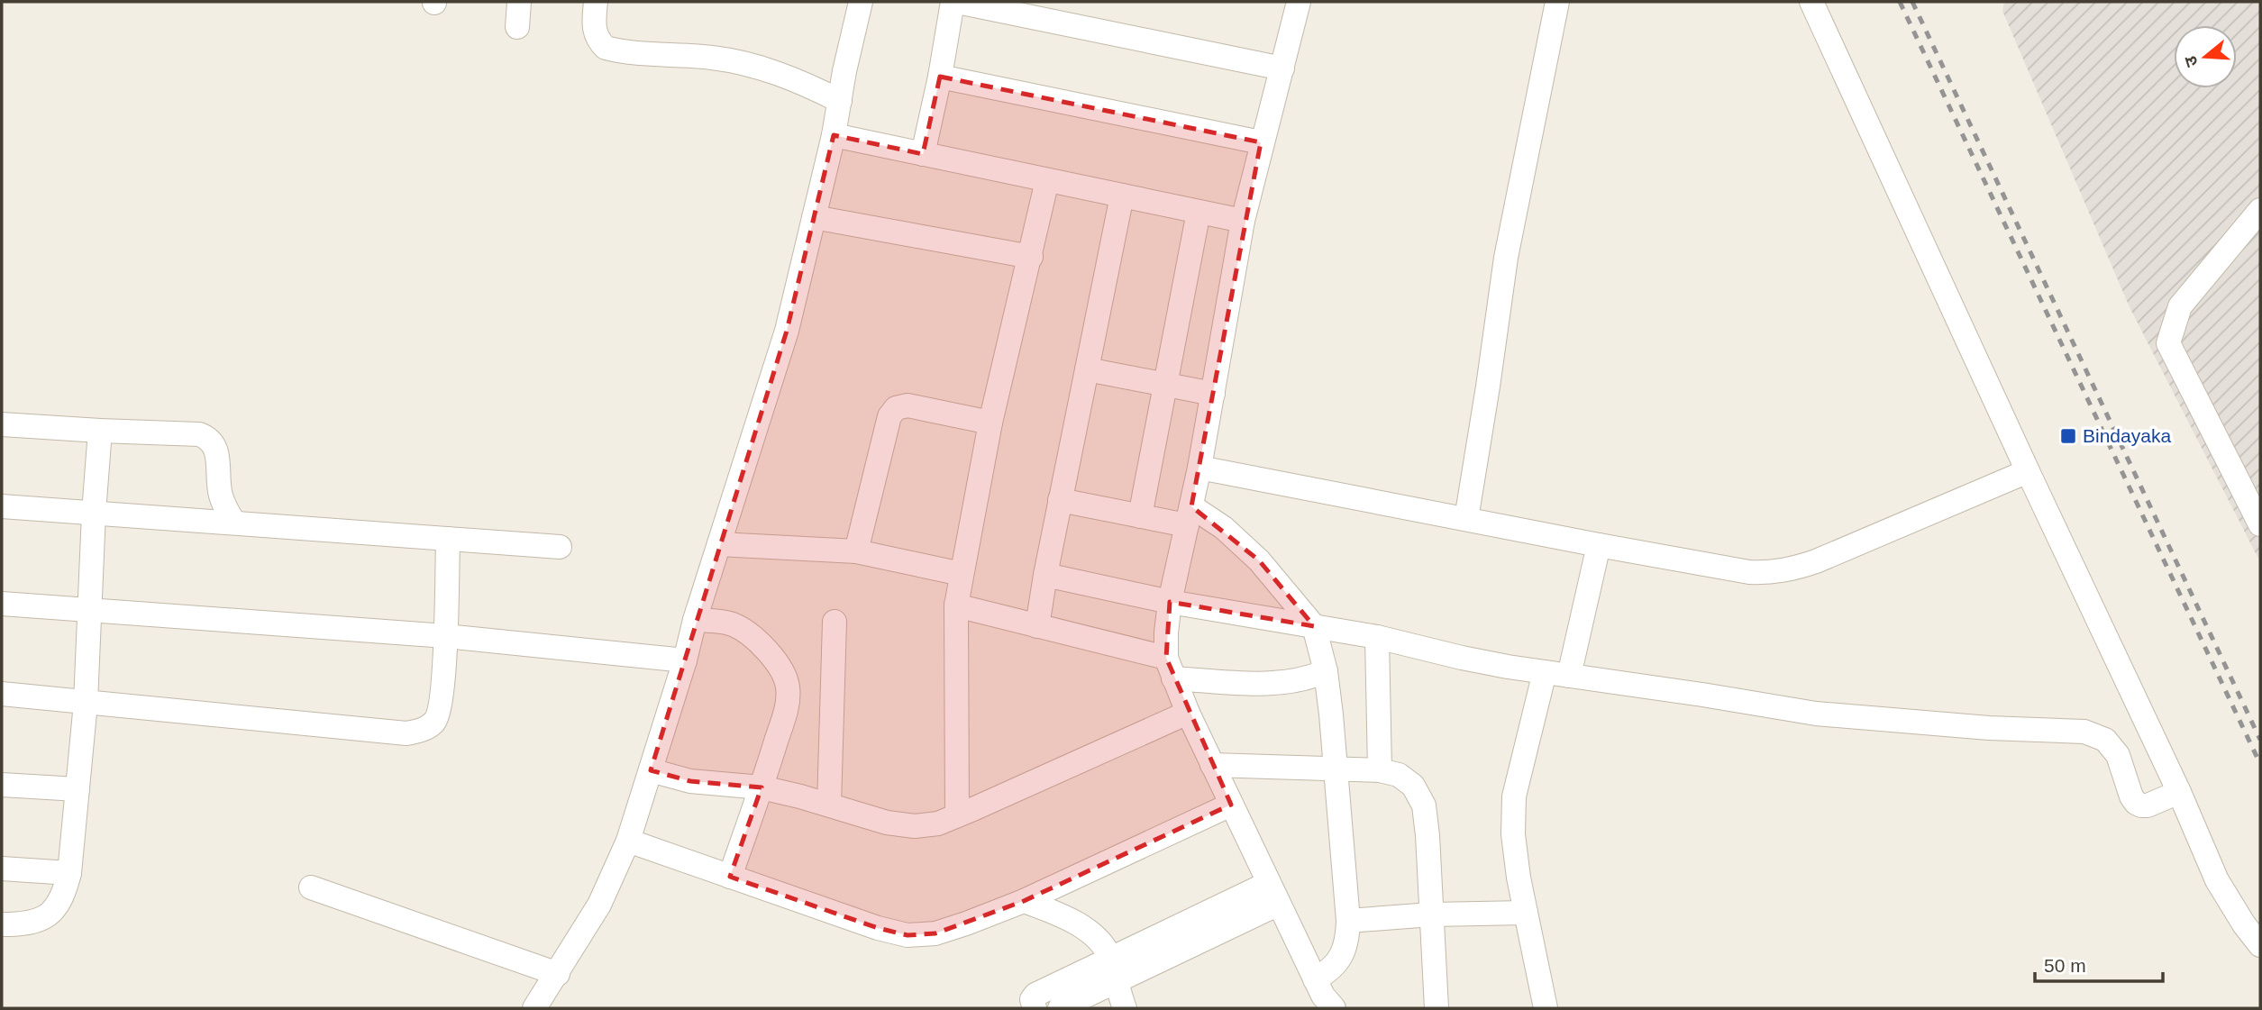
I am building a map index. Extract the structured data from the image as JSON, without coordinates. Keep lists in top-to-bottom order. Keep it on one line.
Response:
{"places":{"transit":["Bindayaka"]},"scale_bar":"50 m","north":"left"}
